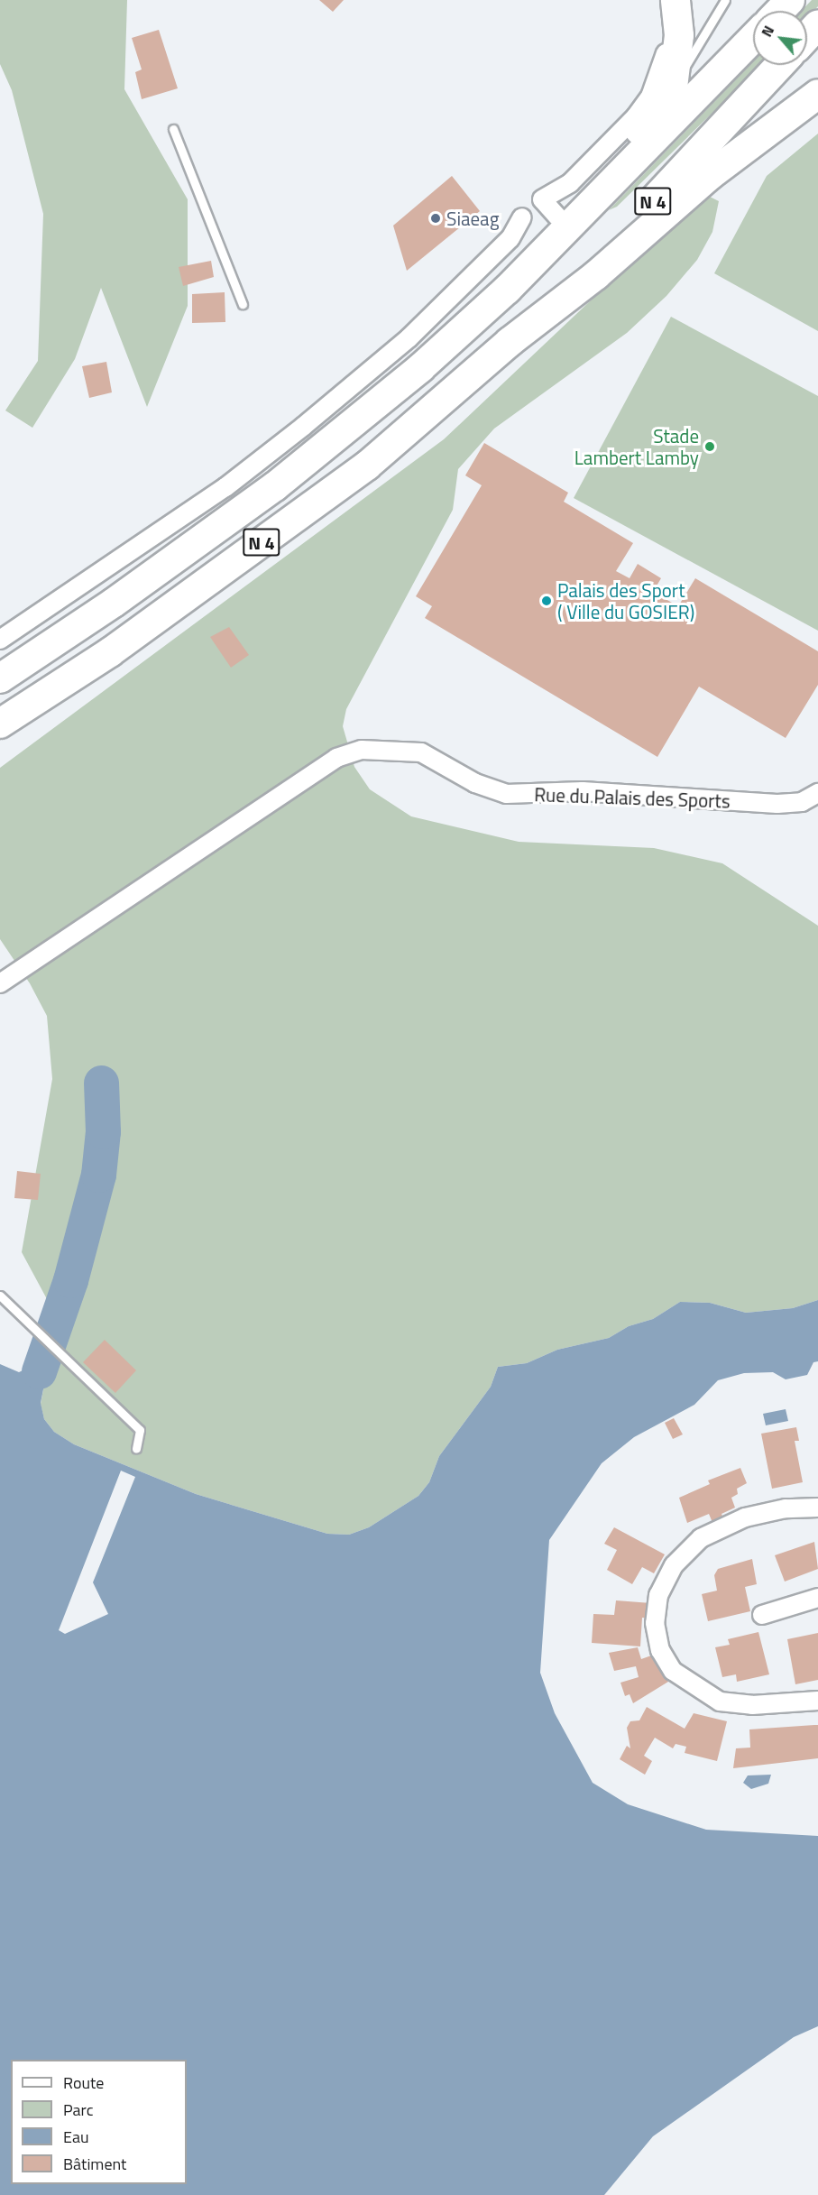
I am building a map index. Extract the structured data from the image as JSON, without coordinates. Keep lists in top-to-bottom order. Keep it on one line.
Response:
{"streets":{"highway":["N 4"],"street":["Rue du Palais des Sports"]},"places":["Siaeag","Stade Lambert Lamby","Palais des Sport ( Ville du GOSIER)"],"legend":["Route","Parc","Eau","Bâtiment"],"north":"top left"}
